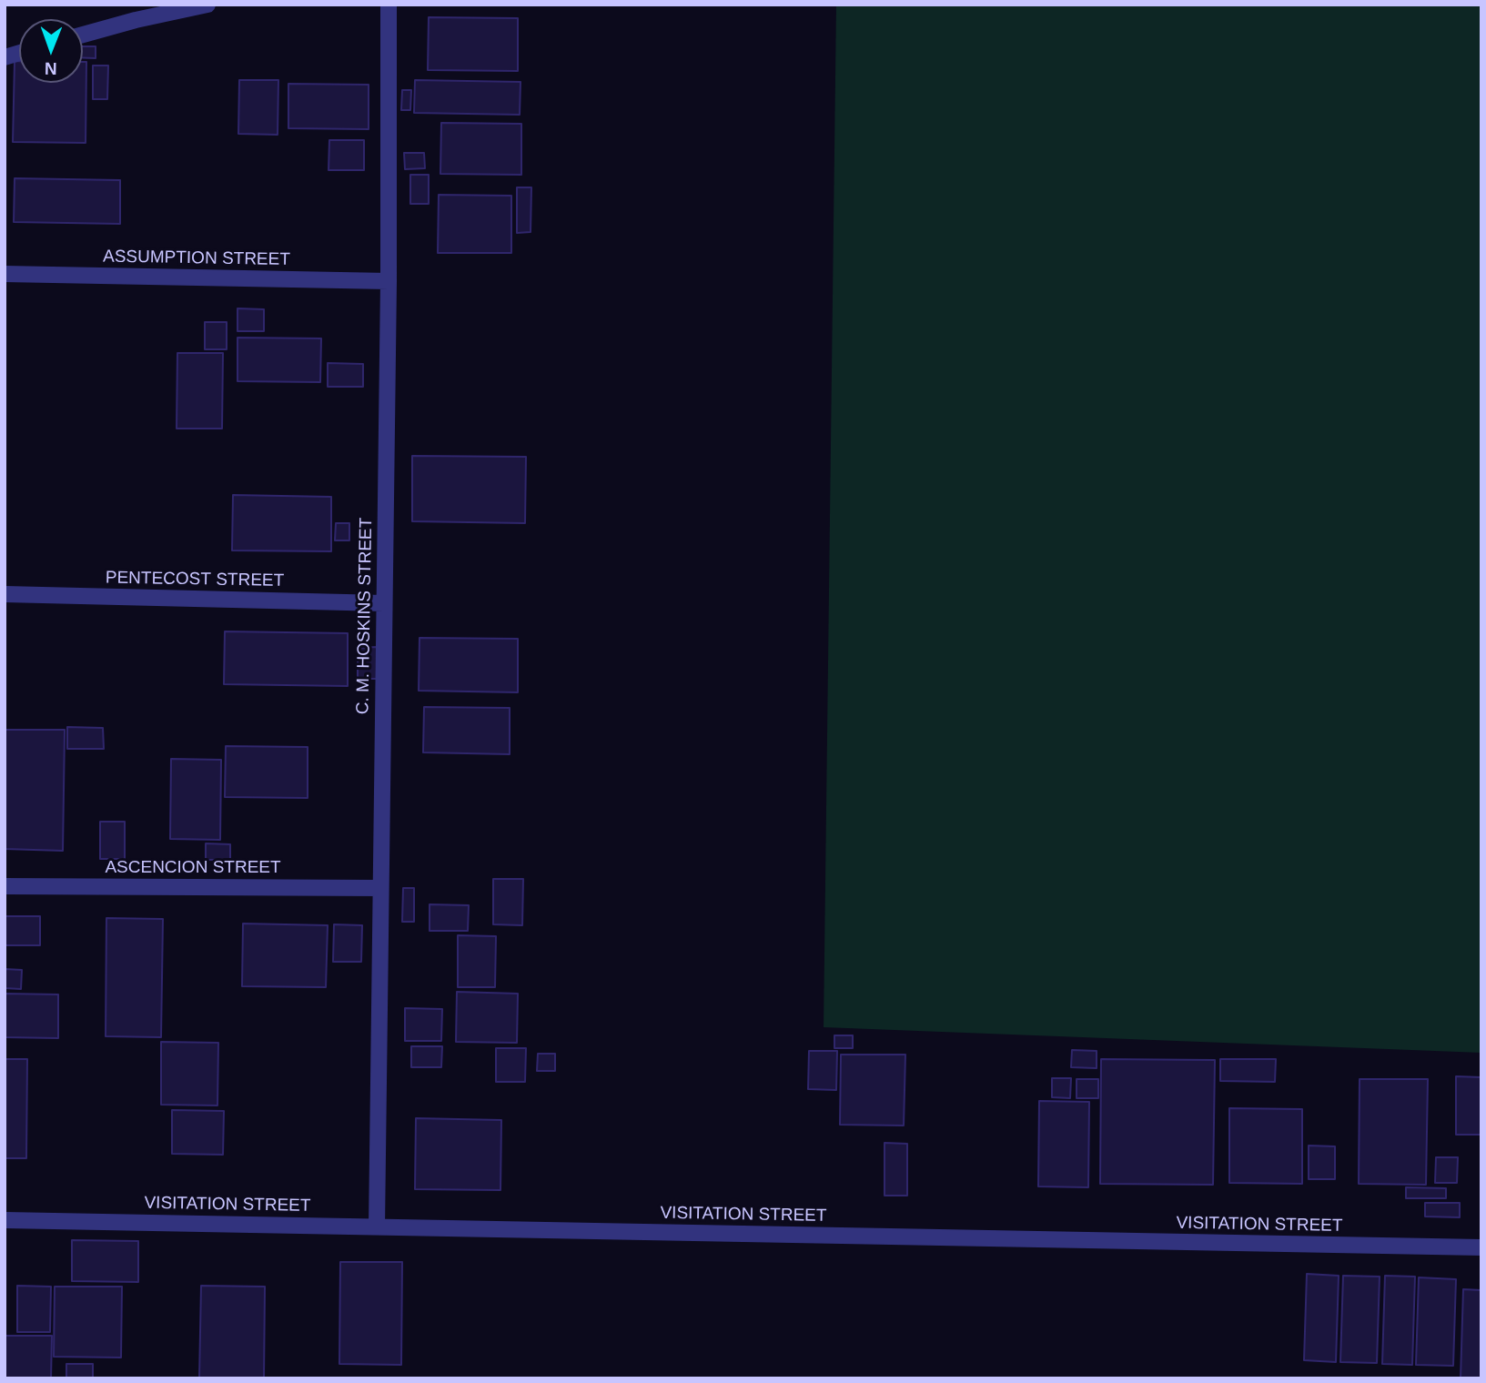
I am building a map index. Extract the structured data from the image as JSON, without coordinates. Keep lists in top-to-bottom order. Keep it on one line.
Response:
{"streets":{"street":["ASSUMPTION STREET","PENTECOST STREET","C. M. HOSKINS STREET","ASCENCION STREET","VISITATION STREET"]},"crossings":[["ASSUMPTION STREET","C. M. HOSKINS STREET"],["PENTECOST STREET","C. M. HOSKINS STREET"],["C. M. HOSKINS STREET","ASCENCION STREET"],["C. M. HOSKINS STREET","VISITATION STREET"]],"north":"bottom"}
